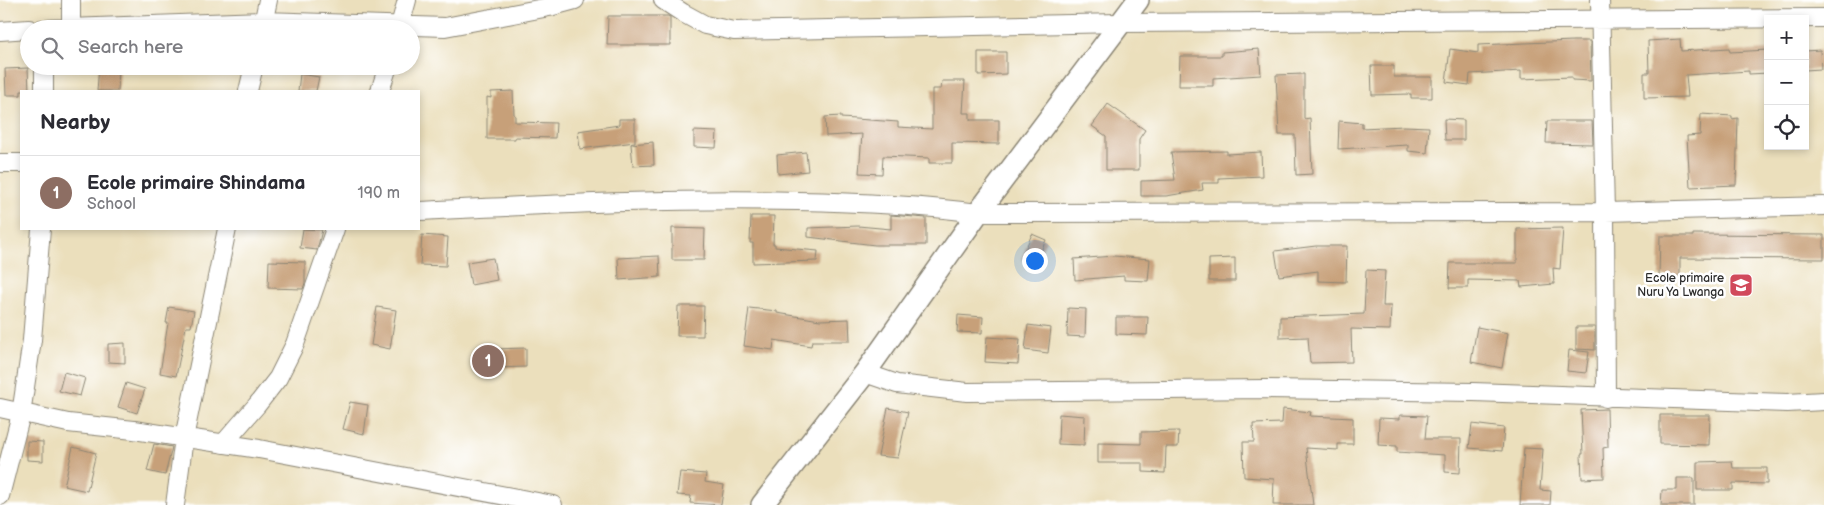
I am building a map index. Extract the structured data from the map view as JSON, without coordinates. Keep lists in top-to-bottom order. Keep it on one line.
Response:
{"places":{"school or university":["Ecole primaire Nuru Ya Lwanga"]},"page":{"map_buttons":["+","−"],"search":"Search here","heading":"Nearby","list":[{"mark":"1","name":"Ecole primaire Shindama","note":"School","value":"190 m"}],"pins":"1"}}
